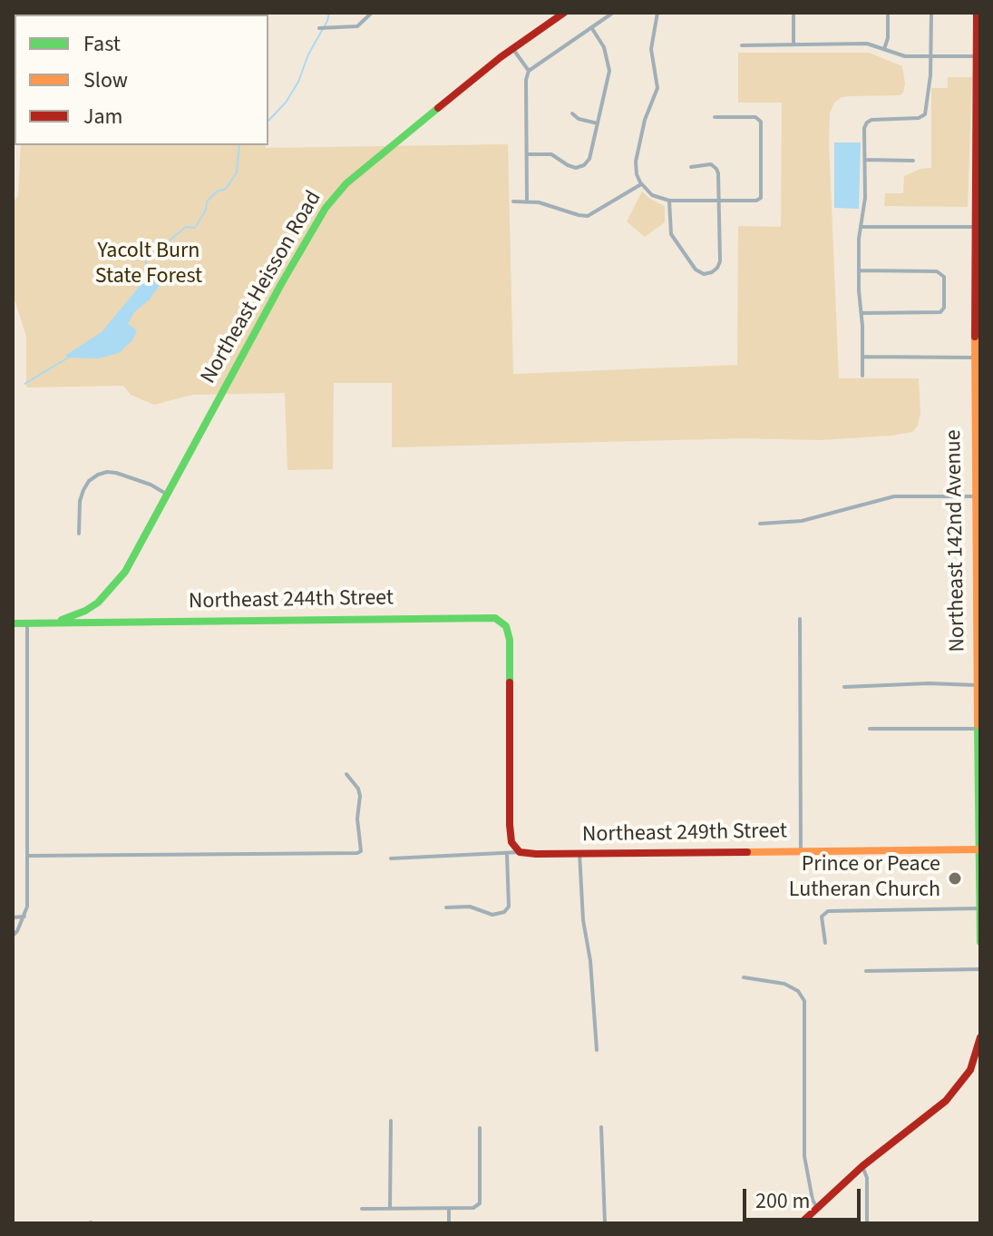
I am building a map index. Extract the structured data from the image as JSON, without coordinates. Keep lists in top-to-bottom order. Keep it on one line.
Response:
{"streets":{"street":["Northeast Heisson Road","Northeast 142nd Avenue","Northeast 244th Street","Northeast 249th Street"]},"crossings":[["Northeast Heisson Road","Northeast 244th Street"],["Northeast 142nd Avenue","Northeast 249th Street"],["Northeast 244th Street","Northeast 249th Street"]],"parks":["Yacolt Burn State Forest"],"places":["Prince or Peace Lutheran Church"],"legend":["Fast","Slow","Jam"],"scale_bar":"200 m"}
